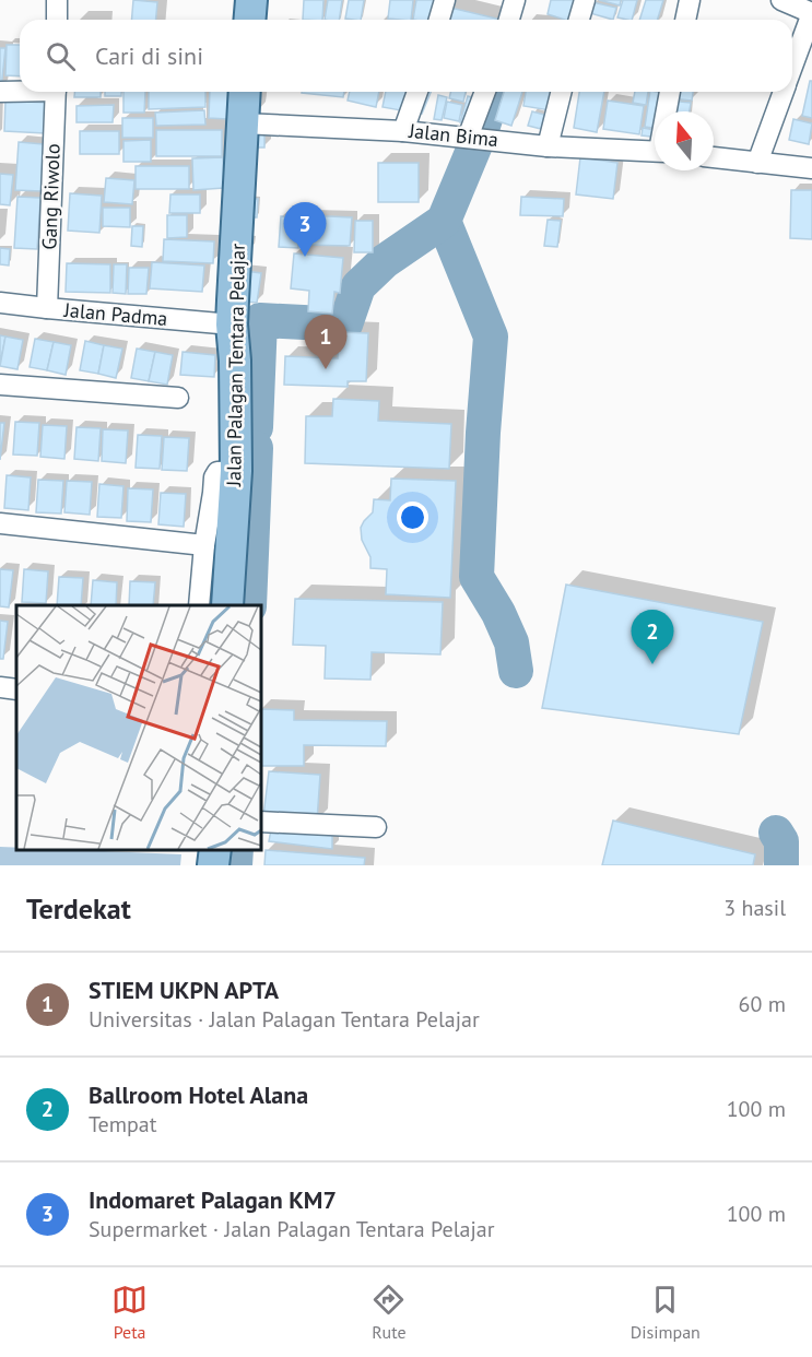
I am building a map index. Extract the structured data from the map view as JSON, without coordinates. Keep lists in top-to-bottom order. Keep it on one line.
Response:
{"streets":{"main road":["Jalan Palagan Tentara Pelajar"],"street":["Jalan Bima","Gang Riwolo","Jalan Padma"]},"crossings":[["Jalan Bima","Jalan Palagan Tentara Pelajar"],["Gang Riwolo","Jalan Padma"],["Jalan Padma","Jalan Palagan Tentara Pelajar"]],"north":"top","page":{"search":"Cari di sini","pins":["3","1","2"],"heading":["Terdekat","3 hasil"],"list":[{"mark":"1","name":"STIEM UKPN APTA","note":"Universitas · Jalan Palagan Tentara Pelajar","value":"60 m"},{"mark":"2","name":"Ballroom Hotel Alana","note":"Tempat","value":"100 m"},{"mark":"3","name":"Indomaret Palagan KM7","note":"Supermarket · Jalan Palagan Tentara Pelajar","value":"100 m"}],"nav":["Peta","Rute","Disimpan"]}}
